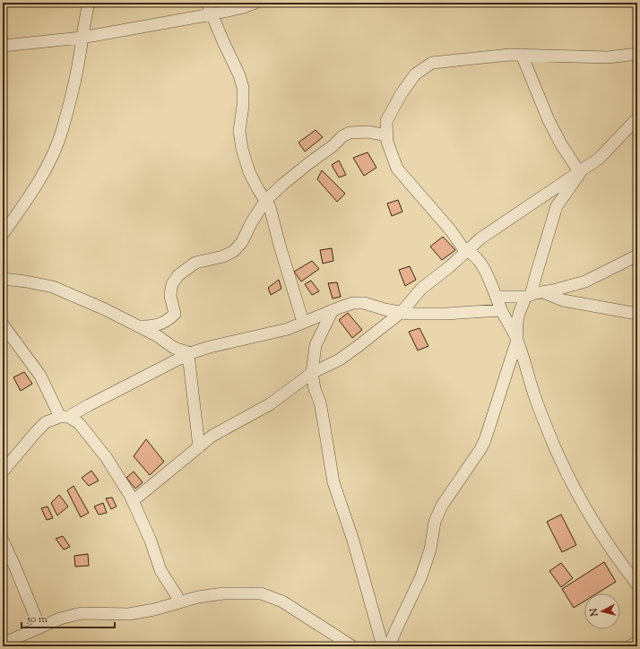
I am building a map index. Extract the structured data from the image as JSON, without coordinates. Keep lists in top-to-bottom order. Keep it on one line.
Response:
{"scale_bar":"50 m","north":"left"}
